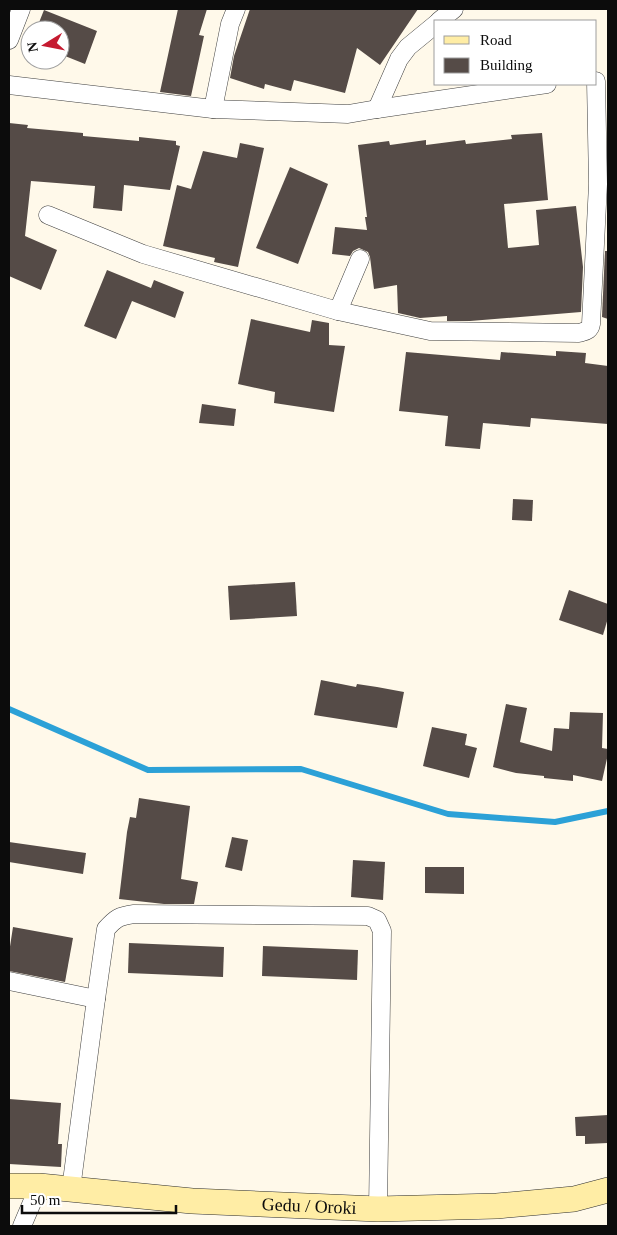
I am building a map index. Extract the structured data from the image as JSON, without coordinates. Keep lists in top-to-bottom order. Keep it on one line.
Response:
{"streets":{"street":["Gedu / Oroki"]},"legend":["Road","Building"],"scale_bar":"50 m","north":"left"}
